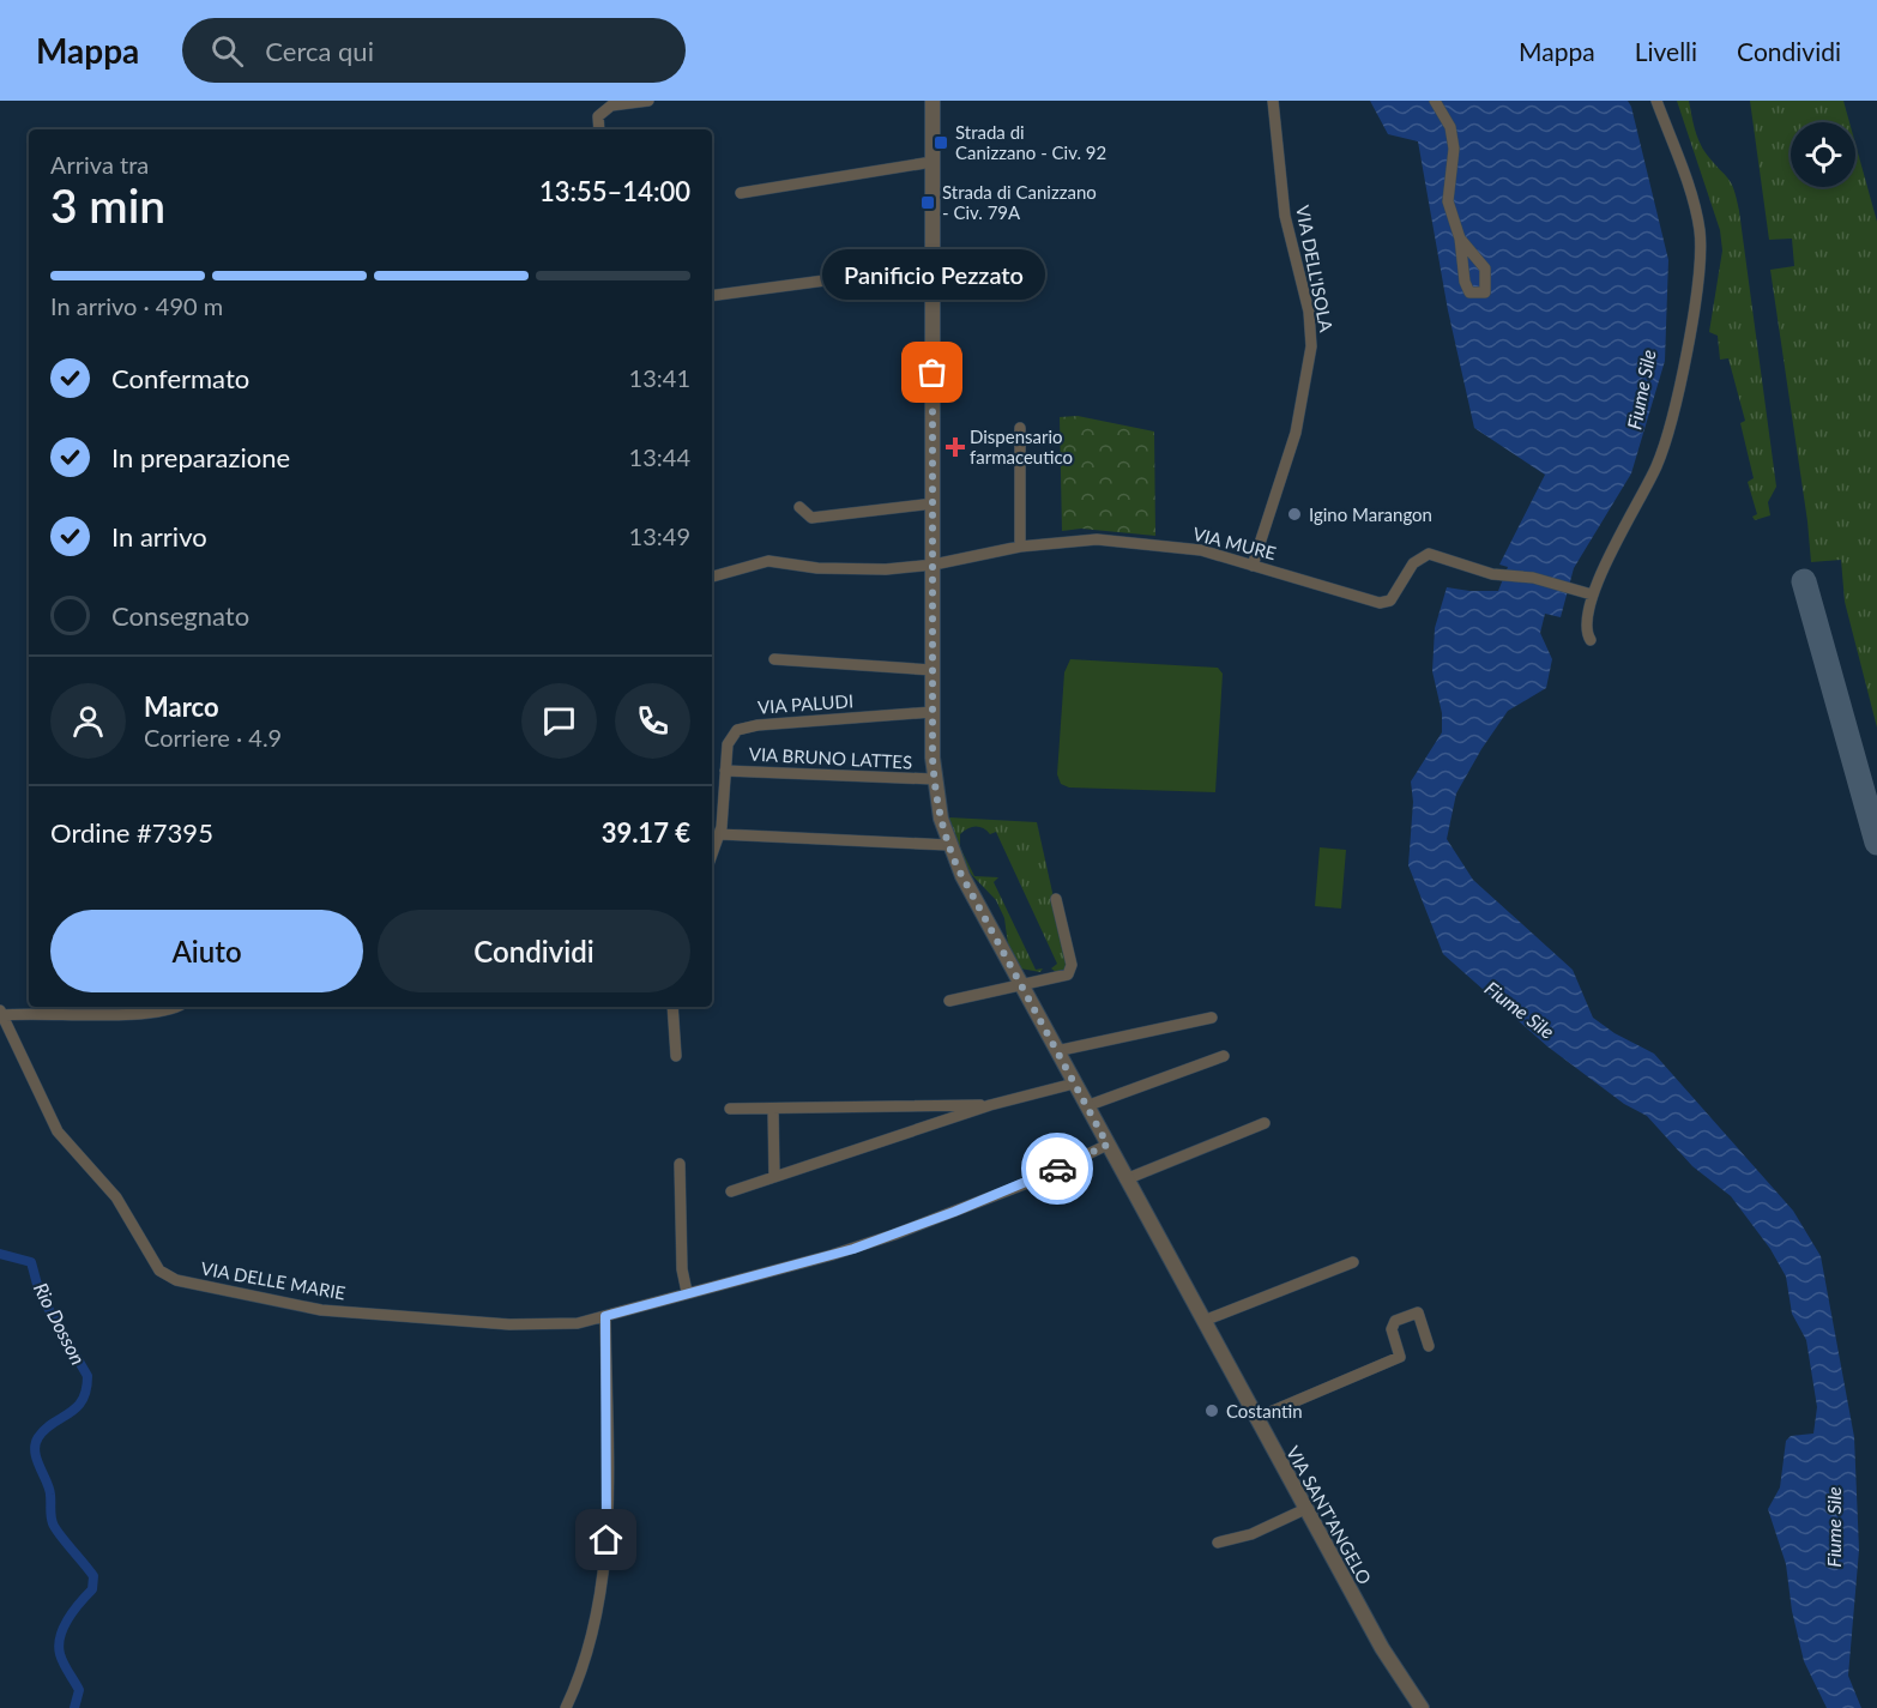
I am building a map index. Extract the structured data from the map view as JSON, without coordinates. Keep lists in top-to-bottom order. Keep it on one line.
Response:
{"streets":{"street":["VIA DELL'ISOLA","VIA MURE","VIA PALUDI","VIA BRUNO LATTES","VIA DELLE MARIE","VIA SANT'ANGELO"]},"crossings":[["VIA DELL'ISOLA","VIA MURE"],["VIA MURE","VIA SANT'ANGELO"],["VIA PALUDI","VIA BRUNO LATTES"],["VIA PALUDI","VIA SANT'ANGELO"],["VIA BRUNO LATTES","VIA SANT'ANGELO"],["VIA DELLE MARIE","VIA SANT'ANGELO"]],"water":["Fiume Sile","Rio Dosson"],"places":{"transit":["Strada di Canizzano - Civ. 92","Strada di Canizzano - Civ. 79A"],"other":["Panificio Pezzato","Igino Marangon","Costantin"],"health":["Dispensario farmaceutico"]},"page":{"header":"Mappa","search":"Cerca qui","nav":["Mappa","Livelli","Condividi"],"heading":["3 min","Arriva tra","13:55–14:00"],"panel":["Marco","Corriere · 4.9","Ordine #7395","39.17 €"],"bubble":"Panificio Pezzato","bar":"In arrivo · 490 m","list":[["Confermato","13:41"],["In preparazione","13:44"],["In arrivo","13:49"],"Consegnato"],"buttons":["Aiuto","Condividi"]}}
